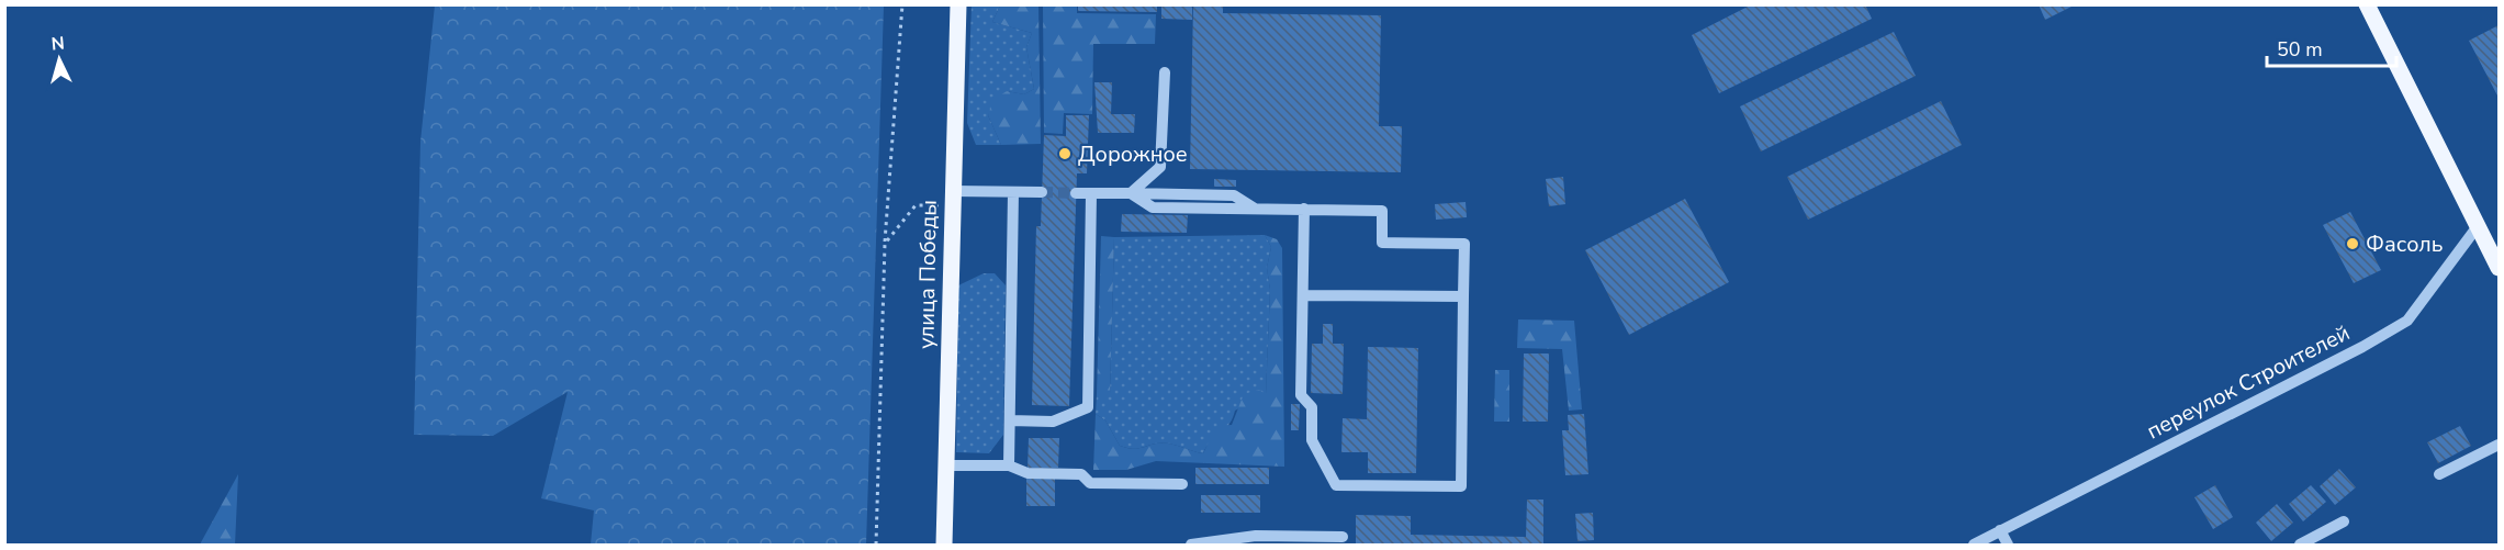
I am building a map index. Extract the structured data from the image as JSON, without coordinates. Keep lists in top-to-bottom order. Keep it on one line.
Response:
{"streets":{"main road":["улица Победы"],"street":["переулок Строителей"]},"places":["Дорожное","Фасоль"],"scale_bar":"50 m","north":"top"}
